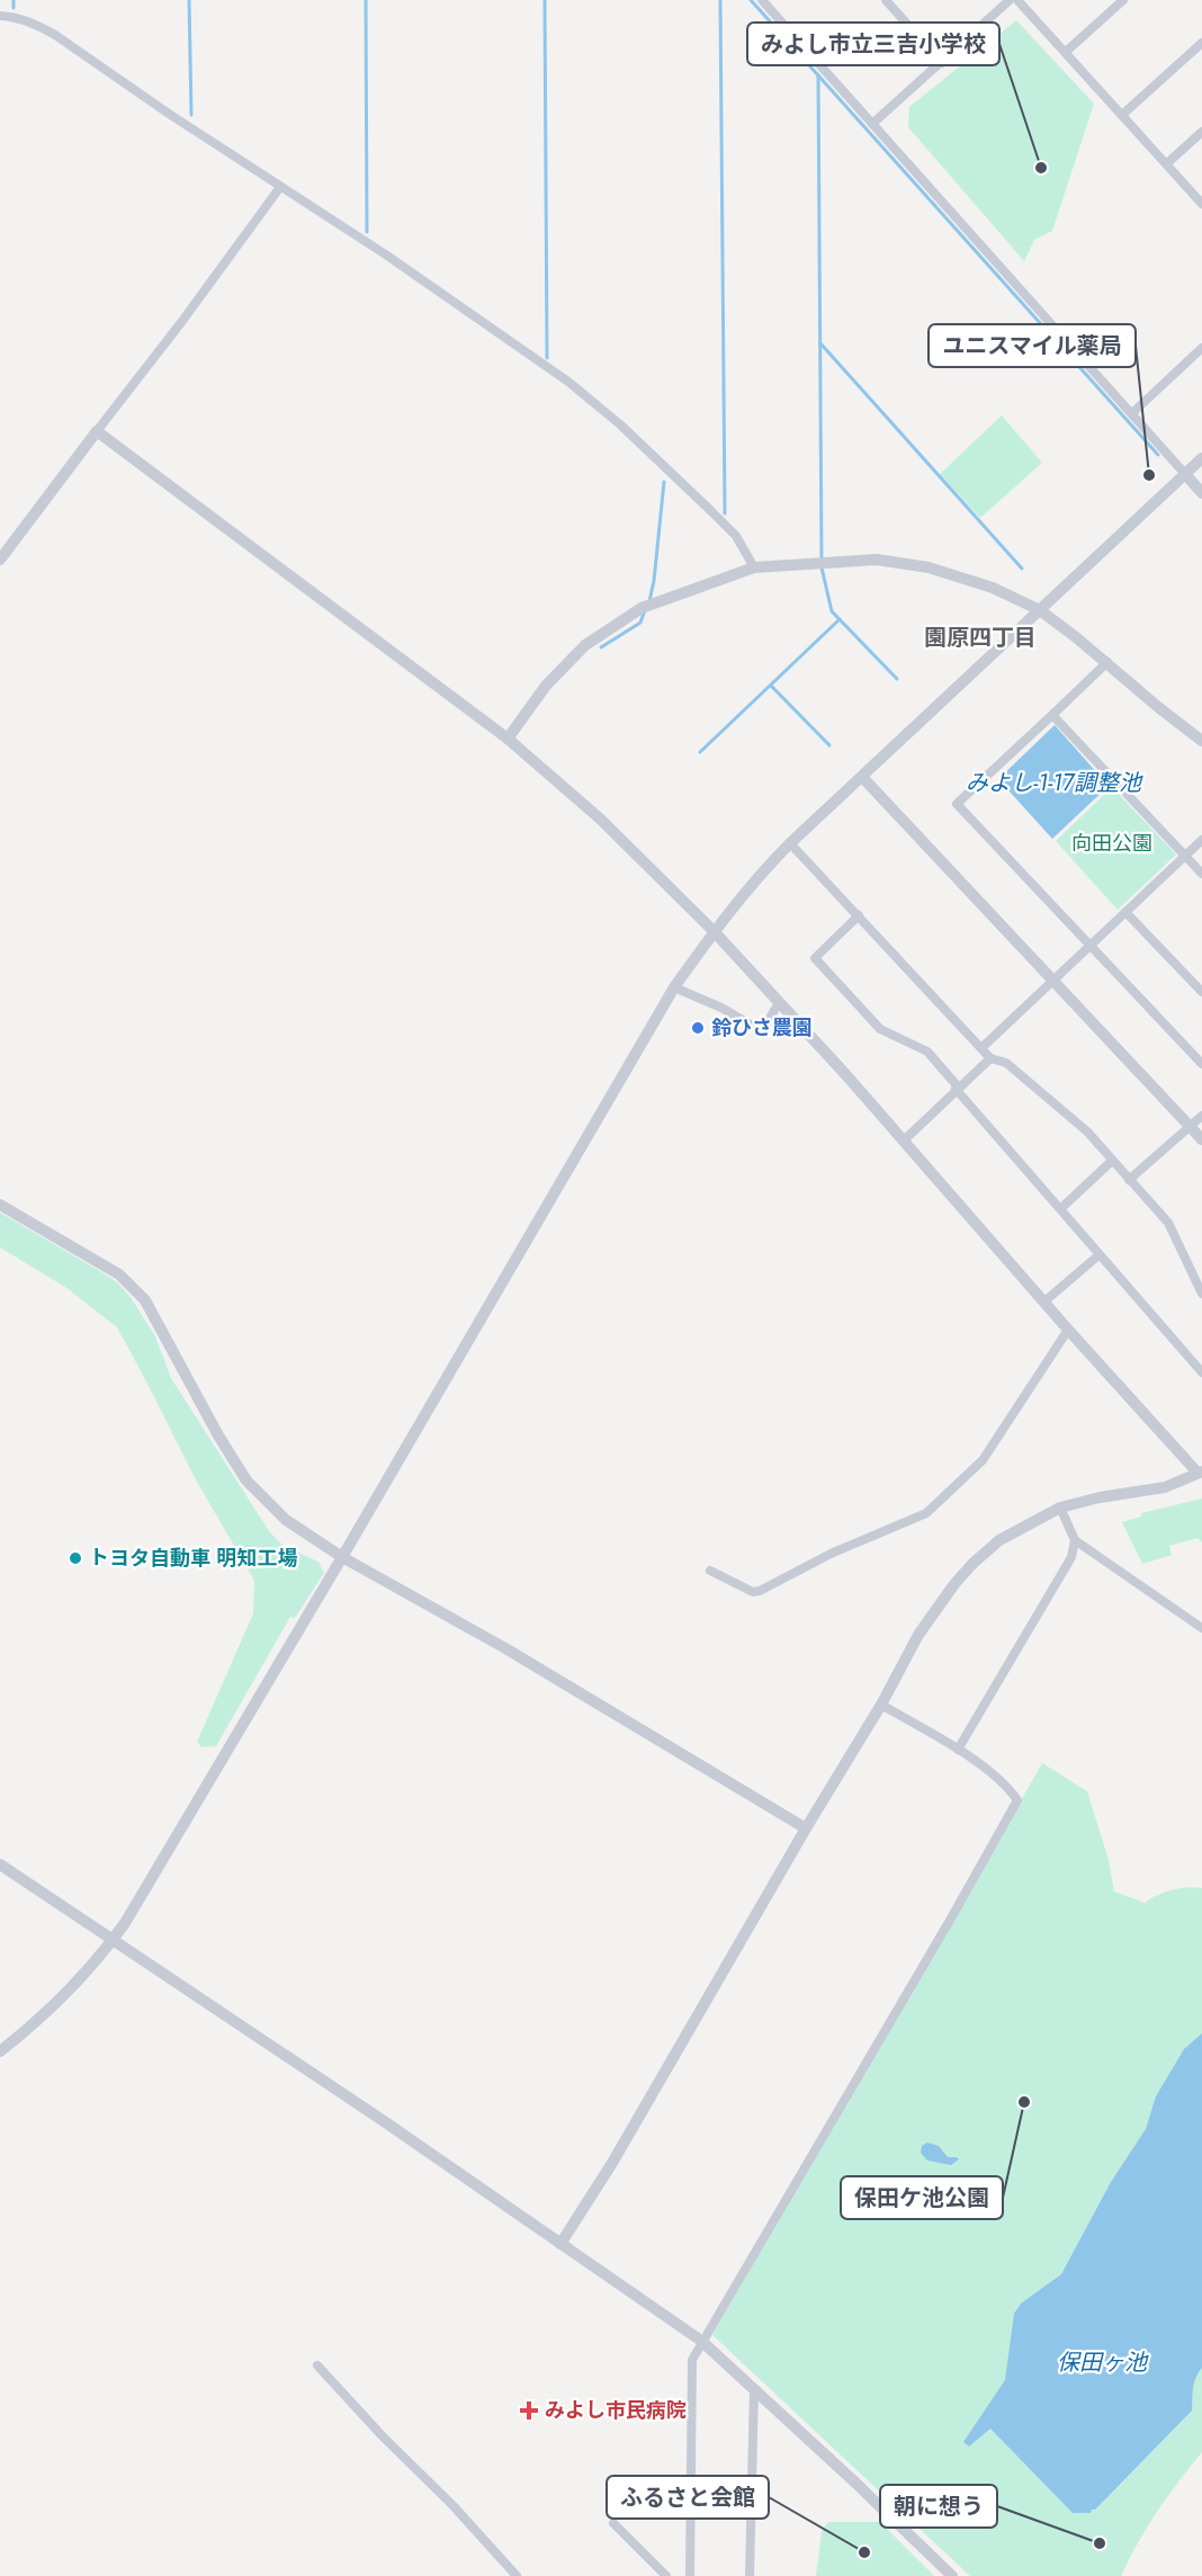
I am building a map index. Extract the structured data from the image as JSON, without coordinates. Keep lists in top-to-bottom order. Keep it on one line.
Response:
{"districts":["園原四丁目"],"water":["みよし-1-17調整池","保田ヶ池"],"parks":["向田公園"],"places":{"other":["みよし市立三吉小学校","ユニスマイル薬局","鈴ひさ農園","トヨタ自動車 明知工場","保田ケ池公園","朝に想う","ふるさと会館"],"health":["みよし市民病院"]}}
